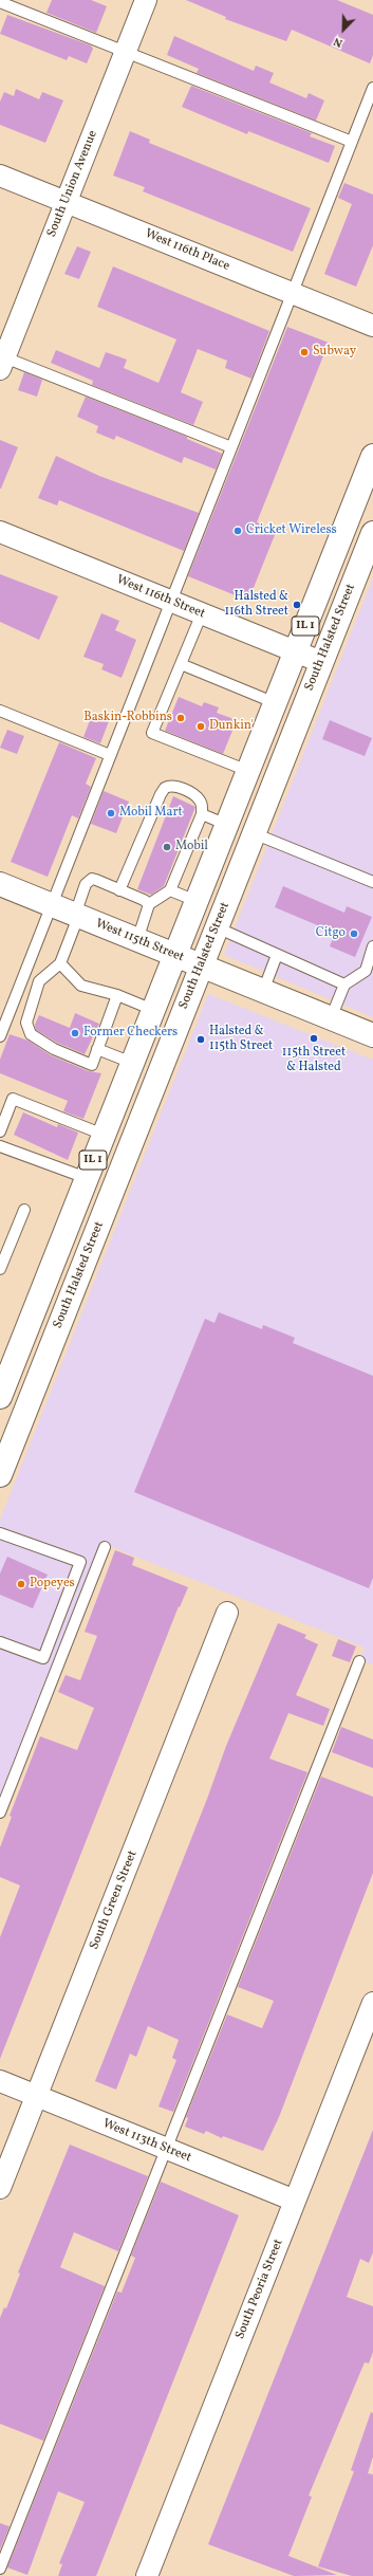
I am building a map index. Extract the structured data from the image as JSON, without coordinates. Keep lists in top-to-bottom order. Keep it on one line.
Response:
{"streets":{"main road":["IL 1","South Halsted Street","West 115th Street"],"street":["South Union Avenue","West 116th Place","West 116th Street","South Green Street","West 113th Street","South Peoria Street"]},"crossings":[["South Union Avenue","West 116th Place"],["West 116th Street","IL 1"],["West 116th Street","South Halsted Street"],["IL 1","West 115th Street"],["South Halsted Street","West 115th Street"],["South Green Street","West 113th Street"],["West 113th Street","South Peoria Street"]],"places":["Subway","Cricket Wireless","Halsted & 116th Street","Baskin-Robbins","Dunkin'","Mobil Mart","Mobil","Citgo","Former Checkers","115th Street & Halsted","Halsted & 115th Street","Popeyes"],"north":"bottom left"}
